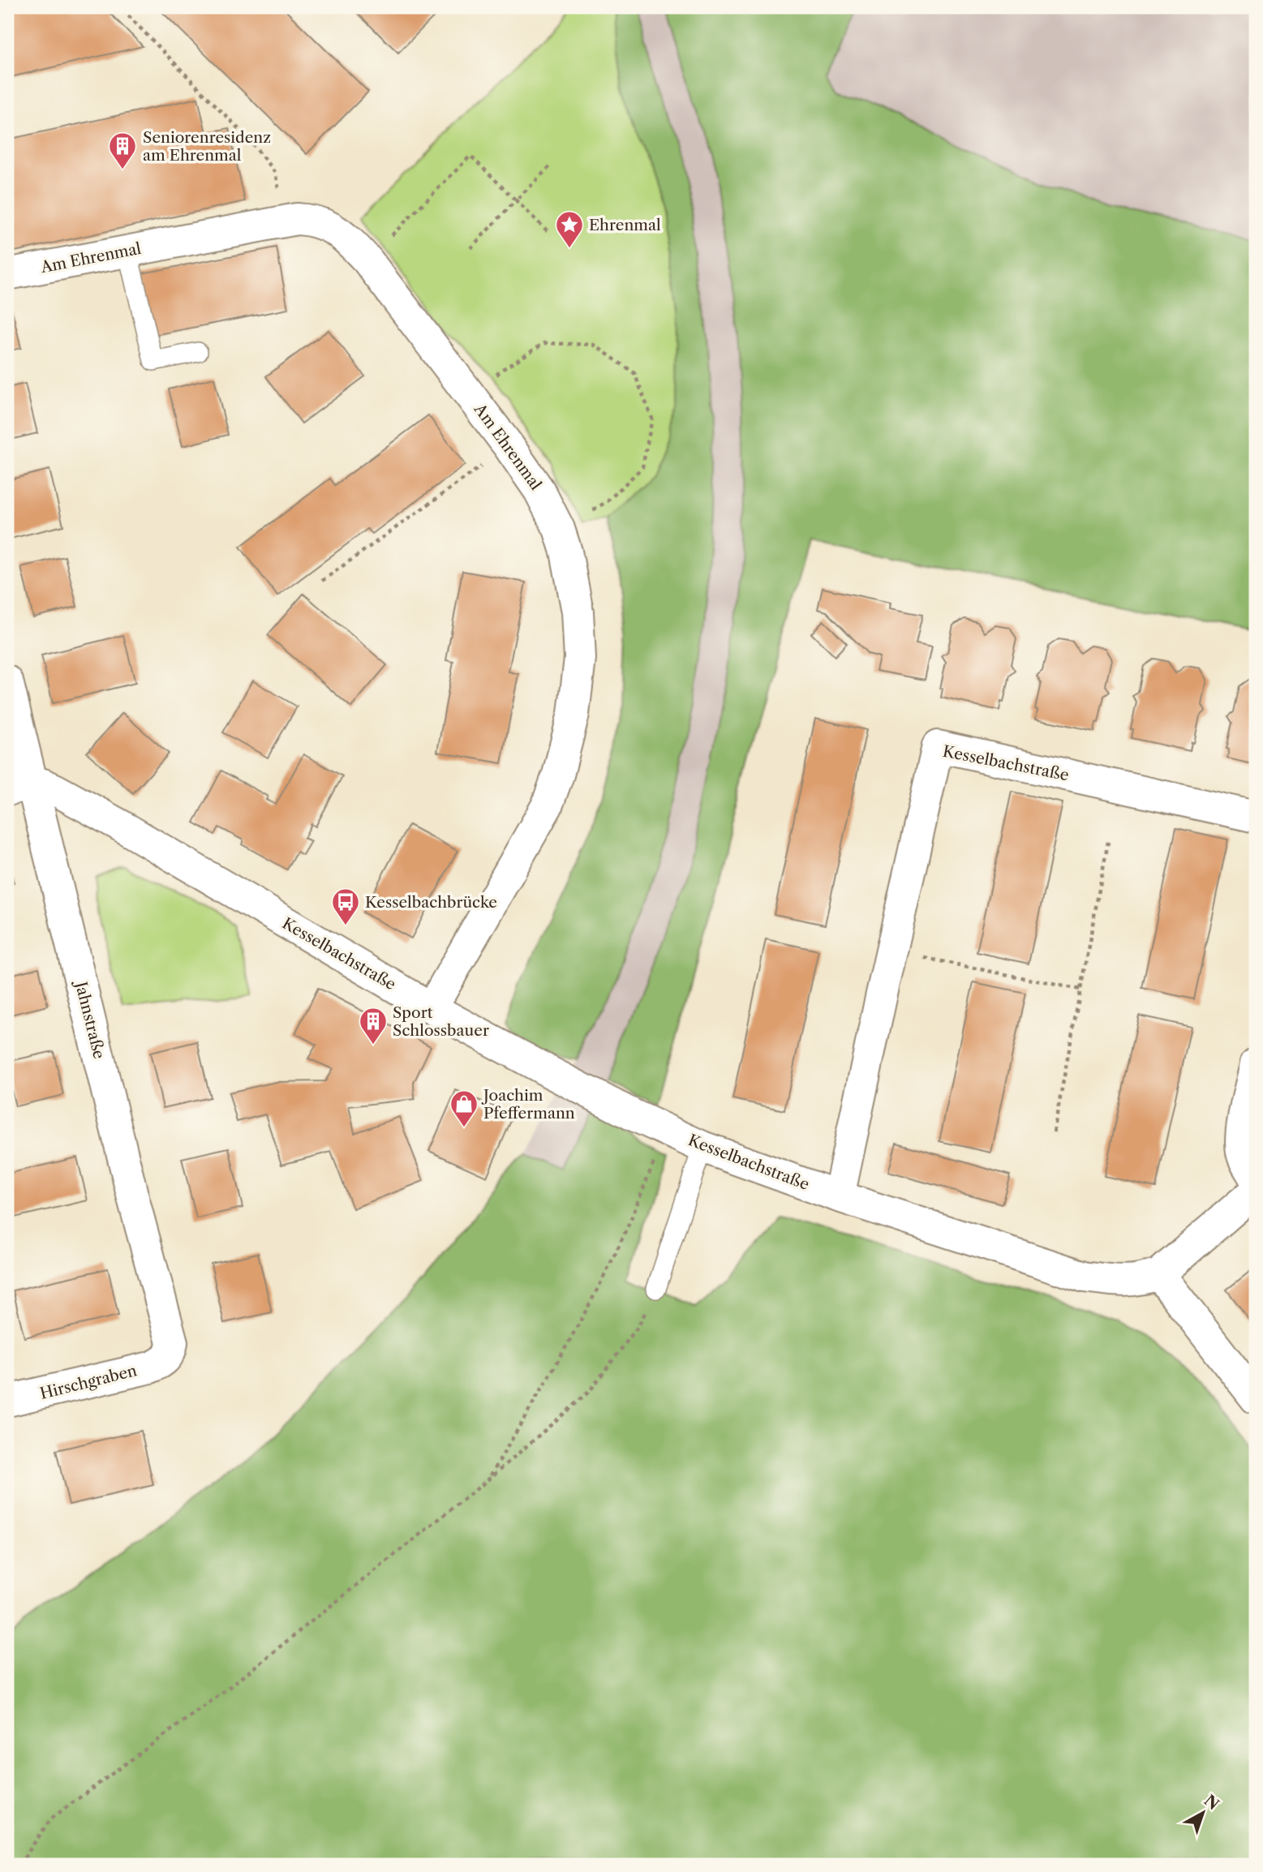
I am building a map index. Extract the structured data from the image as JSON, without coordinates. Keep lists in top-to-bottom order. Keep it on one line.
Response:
{"streets":{"street":["Am Ehrenmal","Kesselbachstraße","Jahnstraße","Hirschgraben"]},"crossings":[["Am Ehrenmal","Kesselbachstraße"],["Kesselbachstraße","Jahnstraße"],["Jahnstraße","Hirschgraben"]],"places":{"building":["Seniorenresidenz am Ehrenmal","Sport Schlossbauer"],"place":["Ehrenmal"],"bus stop":["Kesselbachbrücke"],"shop":["Joachim Pfeffermann"]},"north":"top right"}
